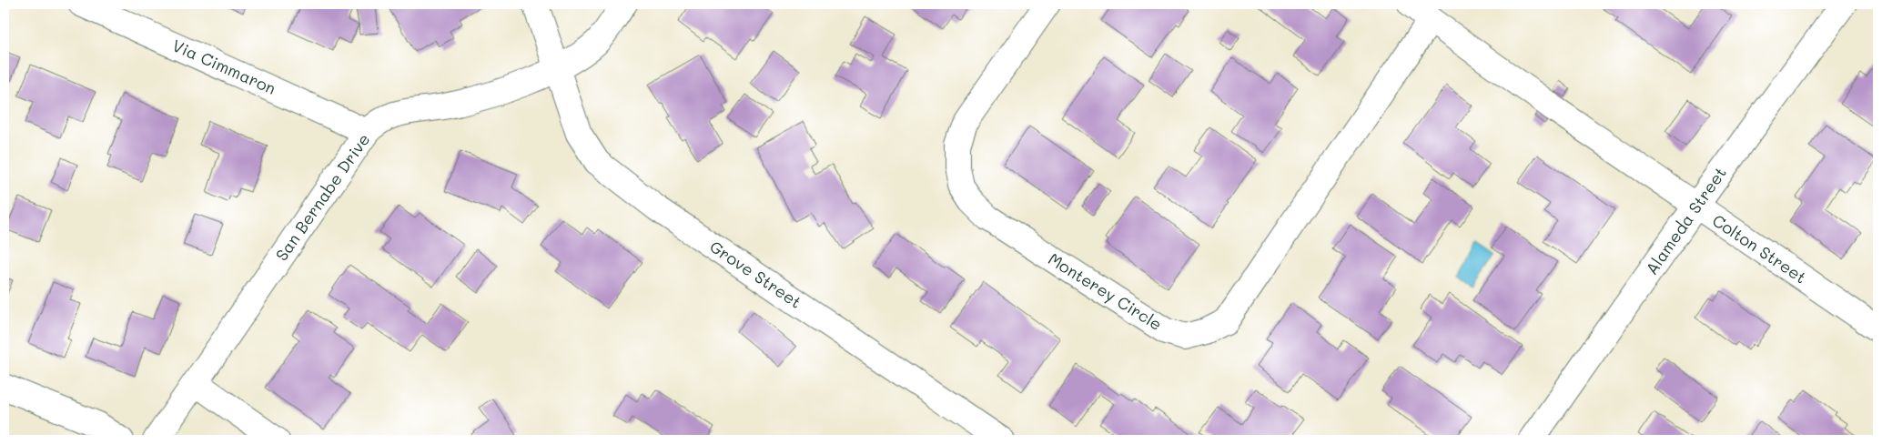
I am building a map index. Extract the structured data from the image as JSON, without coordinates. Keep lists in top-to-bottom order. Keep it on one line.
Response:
{"streets":{"street":["Via Cimmaron","San Bernabe Drive","Alameda Street","Colton Street","Grove Street","Monterey Circle"]},"crossings":[["Via Cimmaron","San Bernabe Drive"],["San Bernabe Drive","Grove Street"],["Alameda Street","Colton Street"],["Colton Street","Monterey Circle"]]}
